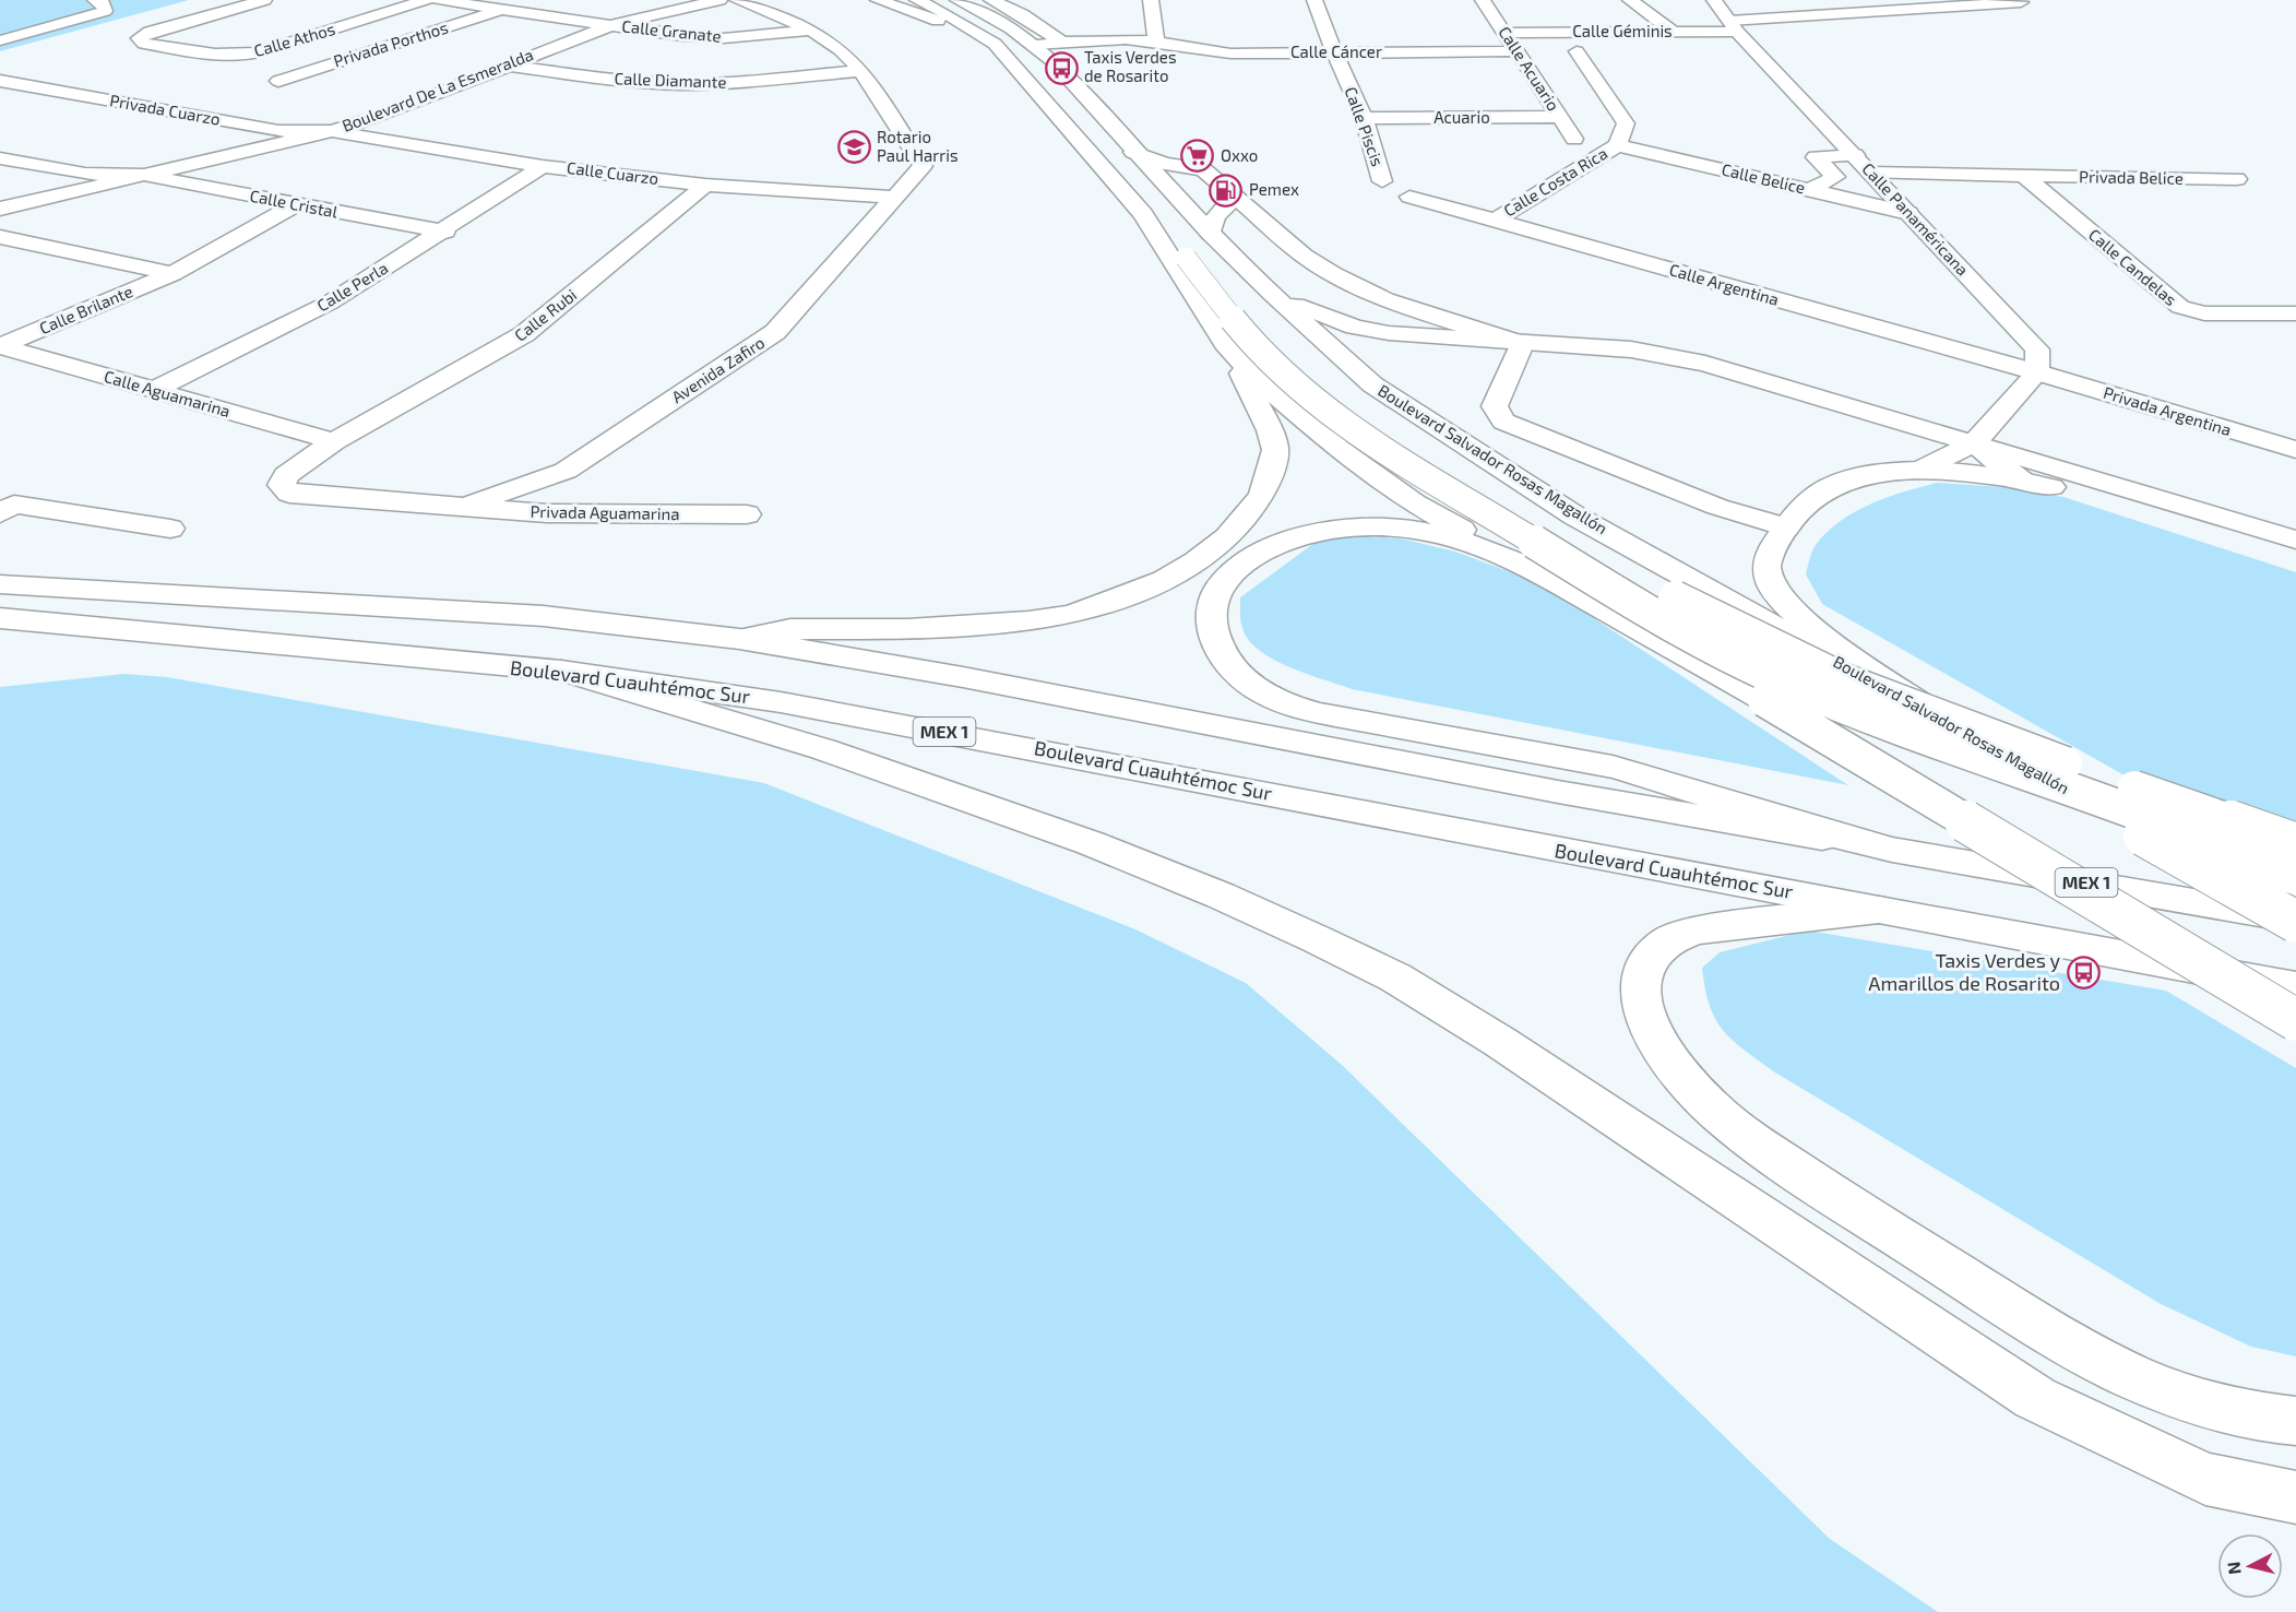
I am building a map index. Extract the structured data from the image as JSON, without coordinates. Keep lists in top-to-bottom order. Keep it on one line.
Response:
{"streets":{"main road":["Calle Granate","Calle Géminis","Calle Athos","Privada Porthos","Calle Cáncer","Calle Acuario","Calle Diamante","Boulevard De La Esmeralda","Privada Cuarzo","Acuario","Calle Piscis","Calle Cuarzo","Privada Belice","Calle Belice","Calle Costa Rica","Calle Cristal","Calle Panaméricana","Calle Candelas","Calle Argentina","Calle Perla","Calle Brilante","Calle Rubi","Avenida Zafiro","Calle Aguamarina","Privada Argentina","Boulevard Salvador Rosas Magallón","Privada Aguamarina","Boulevard Cuauhtémoc Sur","MEX 1"]},"crossings":[["Calle Granate","Privada Porthos"],["Calle Granate","Boulevard De La Esmeralda"],["Calle Granate","Avenida Zafiro"],["Calle Géminis","Calle Acuario"],["Calle Géminis","Calle Panaméricana"],["Calle Cáncer","Calle Acuario"],["Calle Cáncer","Calle Piscis"],["Calle Acuario","Acuario"],["Calle Diamante","Boulevard De La Esmeralda"],["Calle Diamante","Avenida Zafiro"],["Boulevard De La Esmeralda","Privada Cuarzo"],["Boulevard De La Esmeralda","Calle Cuarzo"],["Boulevard De La Esmeralda","Calle Cristal"],["Privada Cuarzo","Calle Cuarzo"],["Acuario","Calle Piscis"],["Calle Cuarzo","Calle Perla"],["Calle Cuarzo","Calle Rubi"],["Calle Cuarzo","Avenida Zafiro"],["Privada Belice","Calle Candelas"],["Calle Belice","Calle Costa Rica"],["Calle Belice","Calle Panaméricana"],["Calle Costa Rica","Calle Argentina"],["Calle Cristal","Calle Perla"],["Calle Cristal","Calle Brilante"],["Calle Panaméricana","Calle Argentina"],["Calle Panaméricana","Privada Argentina"],["Calle Argentina","Privada Argentina"],["Calle Perla","Calle Aguamarina"],["Calle Brilante","Calle Aguamarina"],["Calle Rubi","Avenida Zafiro"],["Calle Rubi","Calle Aguamarina"],["Avenida Zafiro","Calle Aguamarina"],["Avenida Zafiro","Privada Aguamarina"],["Boulevard Salvador Rosas Magallón","MEX 1"]],"places":{"bus stop":["Taxis Verdes de Rosarito","Taxis Verdes y Amarillos de Rosarito"],"school or university":["Rotario Paul Harris"],"supermarket":["Oxxo"],"fuel station":["Pemex"]},"north":"left"}
